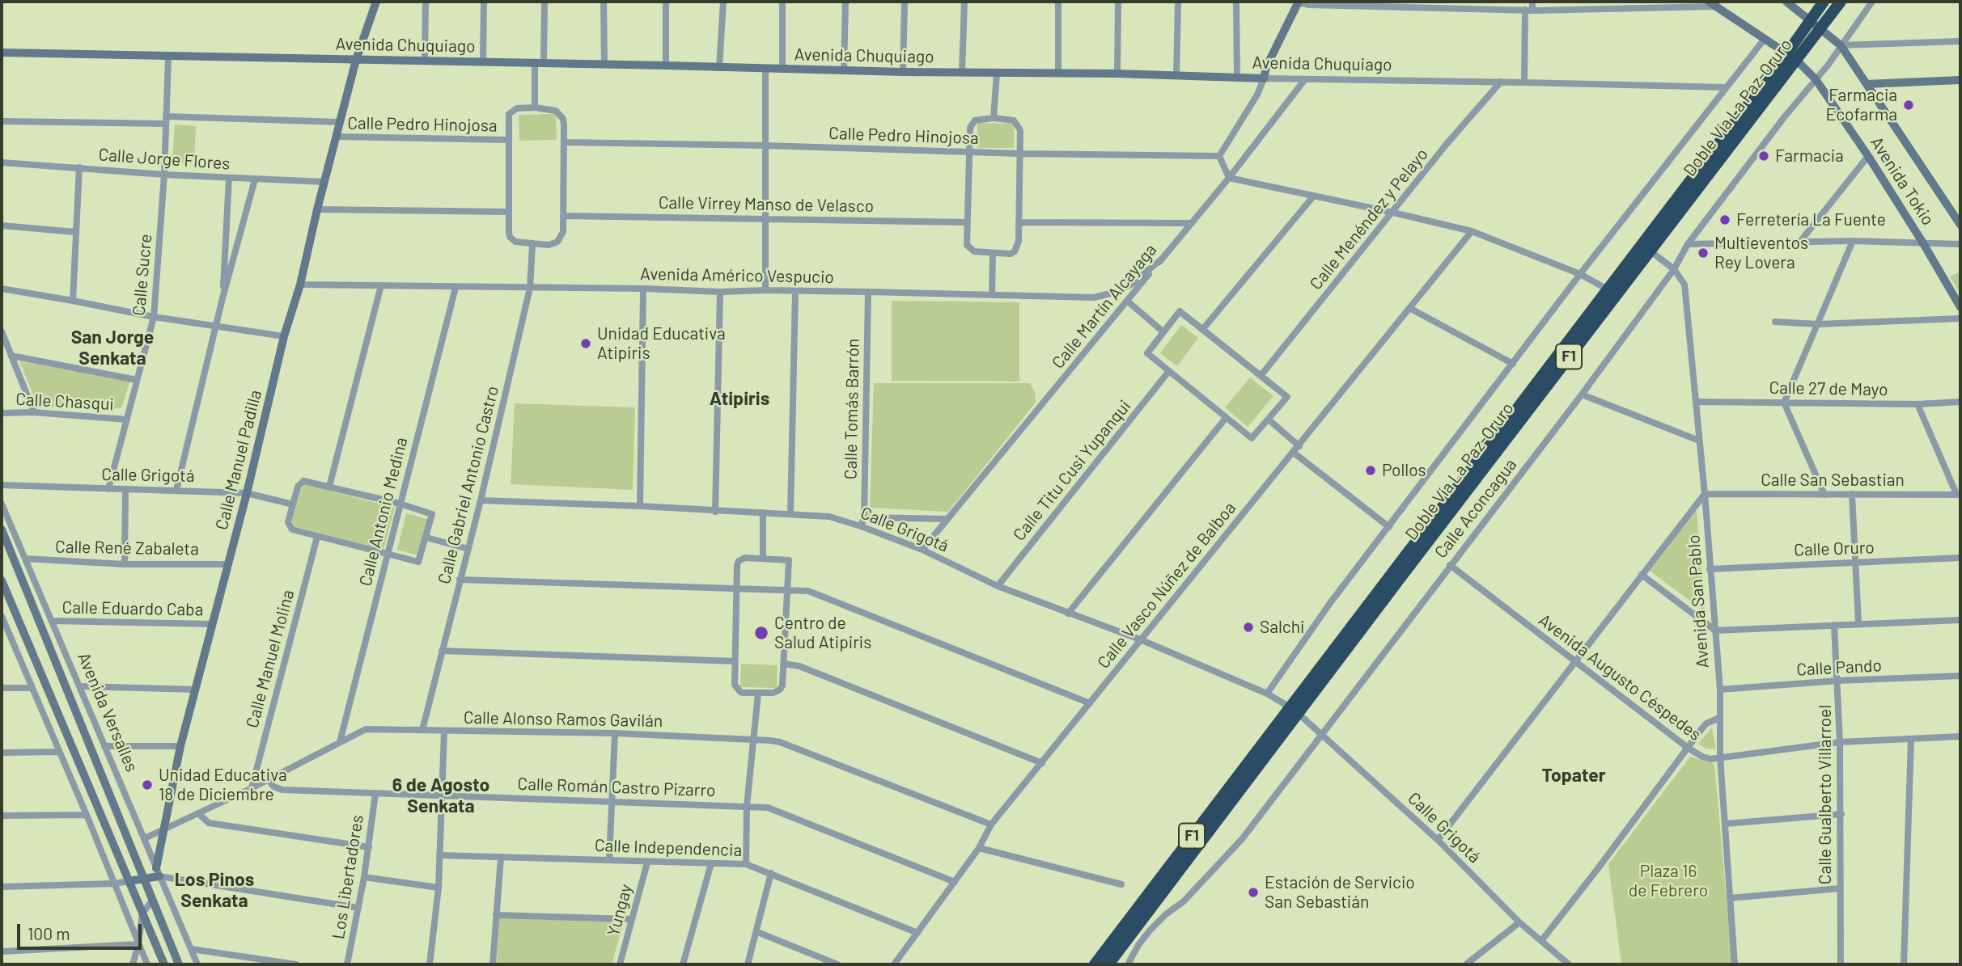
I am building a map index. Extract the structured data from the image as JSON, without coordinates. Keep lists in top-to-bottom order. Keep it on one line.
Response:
{"streets":{"highway":["Doble Vía La Paz-Oruro","F1"],"street":["Avenida Chuquiago","Calle Pedro Hinojosa","Calle Jorge Flores","Avenida Tokio","Calle Virrey Manso de Velasco","Calle Menéndez y Pelayo","Calle Sucre","Avenida Américo Vespucio","Calle Martín Alcayaga","Calle 27 de Mayo","Calle Chasqui","Calle Tomás Barrón","Calle Manuel Padilla","Calle Titu Cusi Yupanqui","Calle Grigotá","Calle San Sebastian","Calle Gabriel Antonio Castro","Calle Aconcagua","Calle Antonio Medina","Calle René Zabaleta","Calle Oruro","Calle Vasco Núñez de Balboa","Avenida San Pablo","Calle Eduardo Caba","Calle Manuel Molina","Calle Pando","Avenida Augusto Céspedes","Avenida Versalles","Calle Alonso Ramos Gavilán","Calle Román Castro Pizarro","Calle Gualberto Villarroel","Calle Independencia","Los Libertadores","Yungay"]},"crossings":[["Avenida Chuquiago","Calle Menéndez y Pelayo"],["Avenida Chuquiago","Calle Sucre"],["Avenida Chuquiago","Calle Martín Alcayaga"],["Avenida Chuquiago","Calle Manuel Padilla"],["Doble Vía La Paz-Oruro","Avenida Tokio"],["Doble Vía La Paz-Oruro","Calle Grigotá"],["Doble Vía La Paz-Oruro","Avenida San Pablo"],["Calle Pedro Hinojosa","Calle Manuel Padilla"],["Calle Jorge Flores","Calle Sucre"],["Calle Jorge Flores","Calle Manuel Padilla"],["Avenida Tokio","Calle Aconcagua"],["Calle Sucre","Calle Chasqui"],["Calle Sucre","Calle Grigotá"],["Avenida Américo Vespucio","Calle Martín Alcayaga"],["Avenida Américo Vespucio","Calle Tomás Barrón"],["Avenida Américo Vespucio","Calle Manuel Padilla"],["Avenida Américo Vespucio","Calle Gabriel Antonio Castro"],["Avenida Américo Vespucio","Calle Antonio Medina"],["Calle Martín Alcayaga","Calle Grigotá"],["Calle 27 de Mayo","Avenida San Pablo"],["Calle Tomás Barrón","Calle Grigotá"],["Calle Manuel Padilla","Calle Grigotá"],["Calle Manuel Padilla","Calle René Zabaleta"],["Calle Manuel Padilla","Calle Eduardo Caba"],["Calle Manuel Padilla","Avenida Versalles"],["Calle Manuel Padilla","Calle Alonso Ramos Gavilán"],["Calle Titu Cusi Yupanqui","Calle Grigotá"],["Calle Grigotá","Calle Gabriel Antonio Castro"],["Calle Grigotá","Calle Aconcagua"],["Calle Grigotá","Calle Vasco Núñez de Balboa"],["Calle San Sebastian","Avenida San Pablo"],["Calle Gabriel Antonio Castro","Calle Alonso Ramos Gavilán"],["Calle Aconcagua","Avenida San Pablo"],["Calle Aconcagua","Avenida Augusto Céspedes"],["Calle Antonio Medina","Calle Alonso Ramos Gavilán"],["Calle René Zabaleta","Avenida Versalles"],["Calle Oruro","Avenida San Pablo"],["Calle Vasco Núñez de Balboa","Calle Alonso Ramos Gavilán"],["Calle Vasco Núñez de Balboa","Calle Román Castro Pizarro"],["Calle Vasco Núñez de Balboa","Calle Independencia"],["Avenida San Pablo","Calle Pando"],["Avenida San Pablo","Avenida Augusto Céspedes"],["Calle Eduardo Caba","Avenida Versalles"],["Calle Manuel Molina","Calle Alonso Ramos Gavilán"],["Calle Pando","Calle Gualberto Villarroel"],["Avenida Augusto Céspedes","Calle Gualberto Villarroel"],["Avenida Versalles","Calle Alonso Ramos Gavilán"],["Calle Alonso Ramos Gavilán","Calle Román Castro Pizarro"],["Calle Román Castro Pizarro","Los Libertadores"],["Calle Independencia","Yungay"]],"districts":["San Jorge Senkata","Atipiris","Topater","6 de Agosto Senkata","Los Pinos Senkata"],"parks":["Plaza 16 de Febrero"],"places":["Farmacia Ecofarma","Farmacia","Ferretería La Fuente","Multieventos Rey Lovera","Unidad Educativa Atipiris","Pollos","Salchi","Centro de Salud Atipiris","Unidad Educativa 18 de Diciembre","Estación de Servicio San Sebastián"],"scale_bar":"100 m"}
